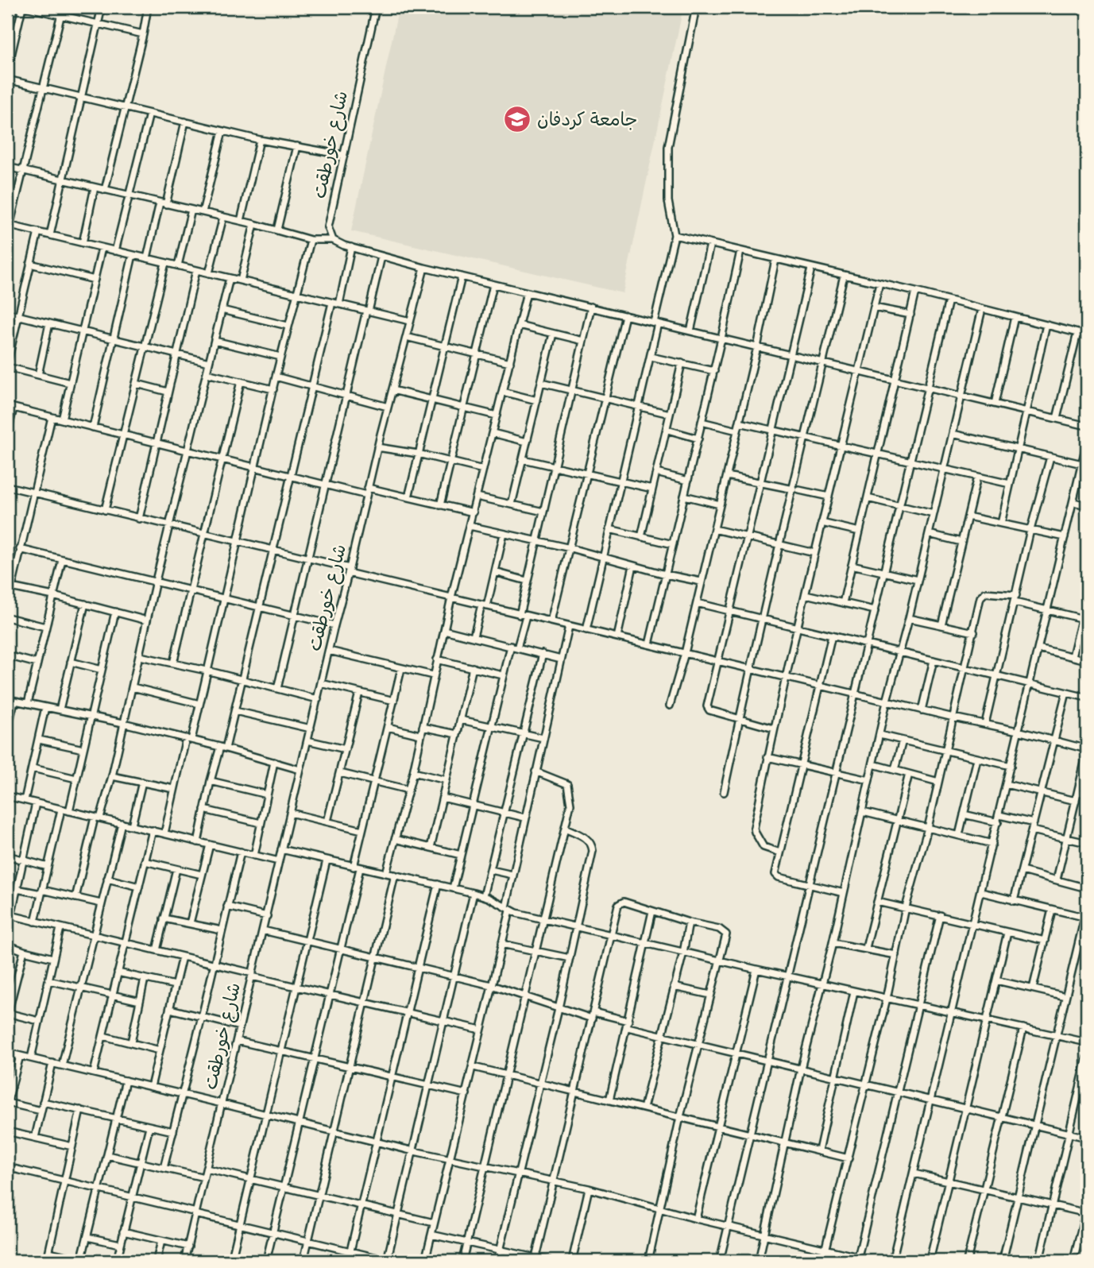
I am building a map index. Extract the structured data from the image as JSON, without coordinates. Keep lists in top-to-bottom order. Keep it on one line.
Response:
{"streets":{"street":["شارع خورطقت"]},"places":{"school or university":["جامعة كردفان"]}}
